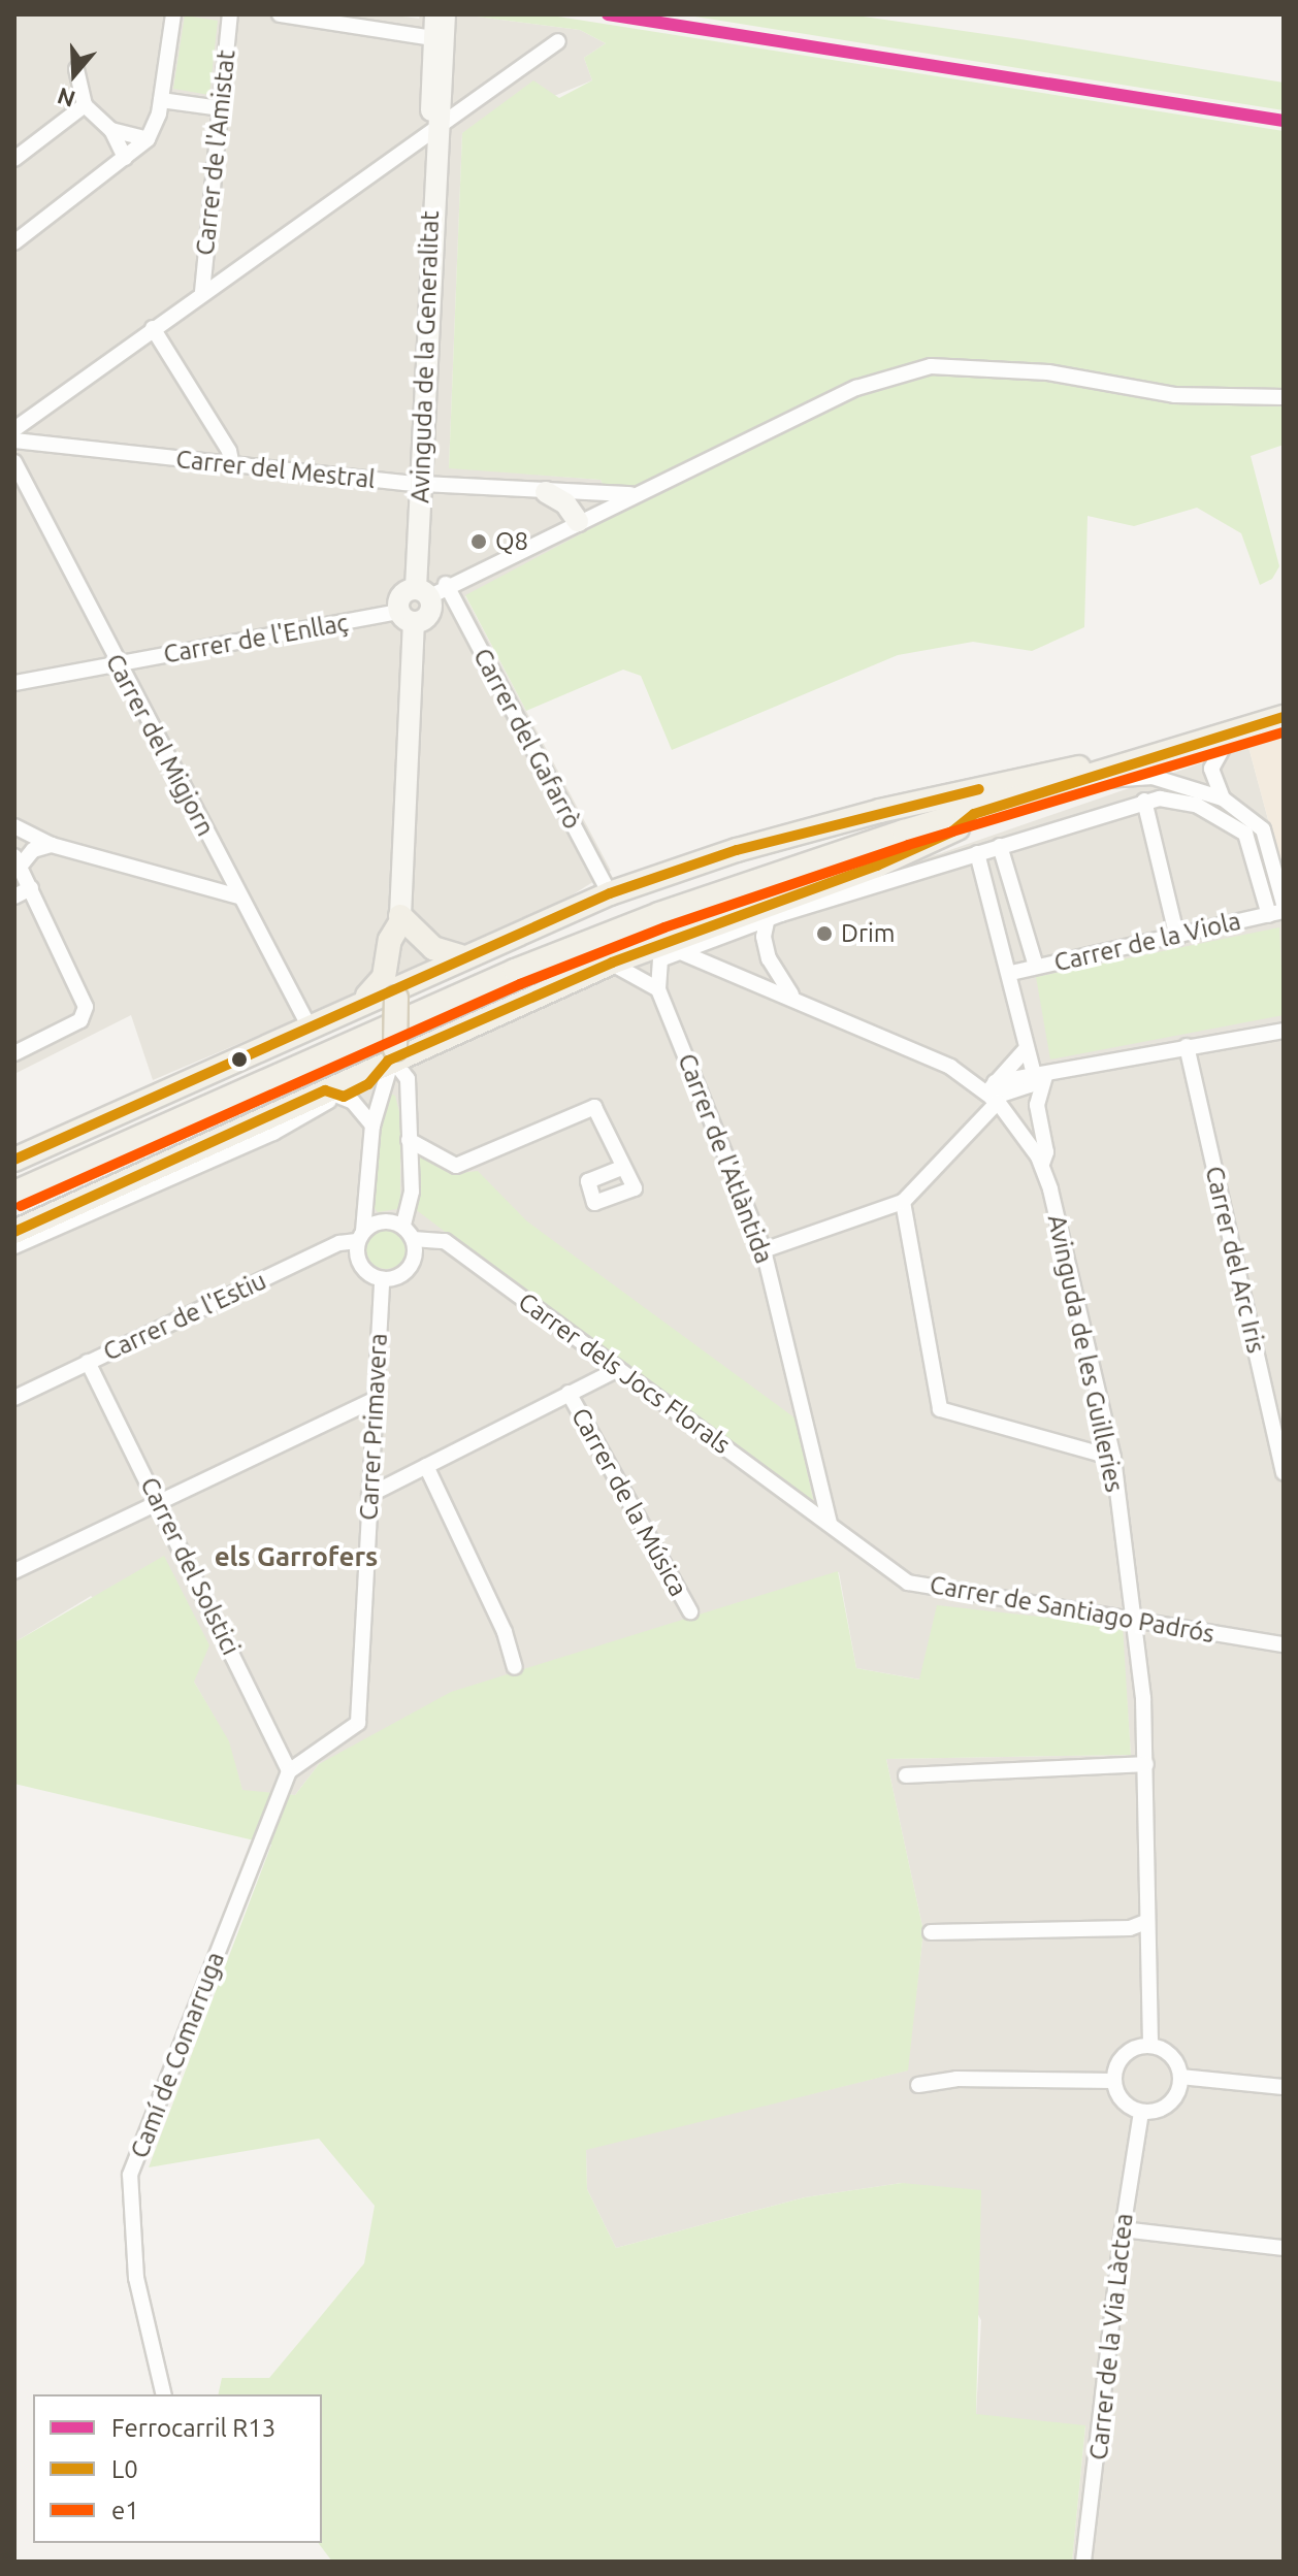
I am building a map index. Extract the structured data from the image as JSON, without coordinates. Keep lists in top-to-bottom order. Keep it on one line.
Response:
{"streets":{"street":["Carrer de l'Amistat","Avinguda de la Generalitat","Carrer del Mestral","Carrer de l'Enllaç","Carrer del Gafarrò","Carrer del Migjorn","Carrer de la Viola","Carrer de l'Atlàntida","Carrer del Arc Iris","Carrer de l'Estiu","Avinguda de les Guilleries","Carrer dels Jocs Florals","Carrer Primavera","Carrer de la Música","Carrer del Solstici","Carrer de Santiago Padrós","Camí de Comarruga","Carrer de la Via Làctea"]},"crossings":[["Avinguda de la Generalitat","Carrer del Mestral"],["Avinguda de la Generalitat","Carrer del Gafarrò"],["Carrer de l'Enllaç","Carrer del Migjorn"],["Carrer de l'Atlàntida","Carrer dels Jocs Florals"],["Carrer de l'Atlàntida","Carrer de Santiago Padrós"],["Carrer de l'Estiu","Carrer dels Jocs Florals"],["Carrer de l'Estiu","Carrer Primavera"],["Carrer de l'Estiu","Carrer del Solstici"],["Avinguda de les Guilleries","Carrer de Santiago Padrós"],["Avinguda de les Guilleries","Carrer de la Via Làctea"],["Carrer dels Jocs Florals","Carrer Primavera"],["Carrer dels Jocs Florals","Carrer de Santiago Padrós"],["Carrer Primavera","Carrer del Solstici"],["Carrer Primavera","Camí de Comarruga"],["Carrer del Solstici","Camí de Comarruga"]],"districts":["els Garrofers"],"places":["Q8","Drim"],"lines":["rail line R13","transit line L0","transit line e1"],"legend":["Ferrocarril R13","L0","e1"],"north":"bottom"}
